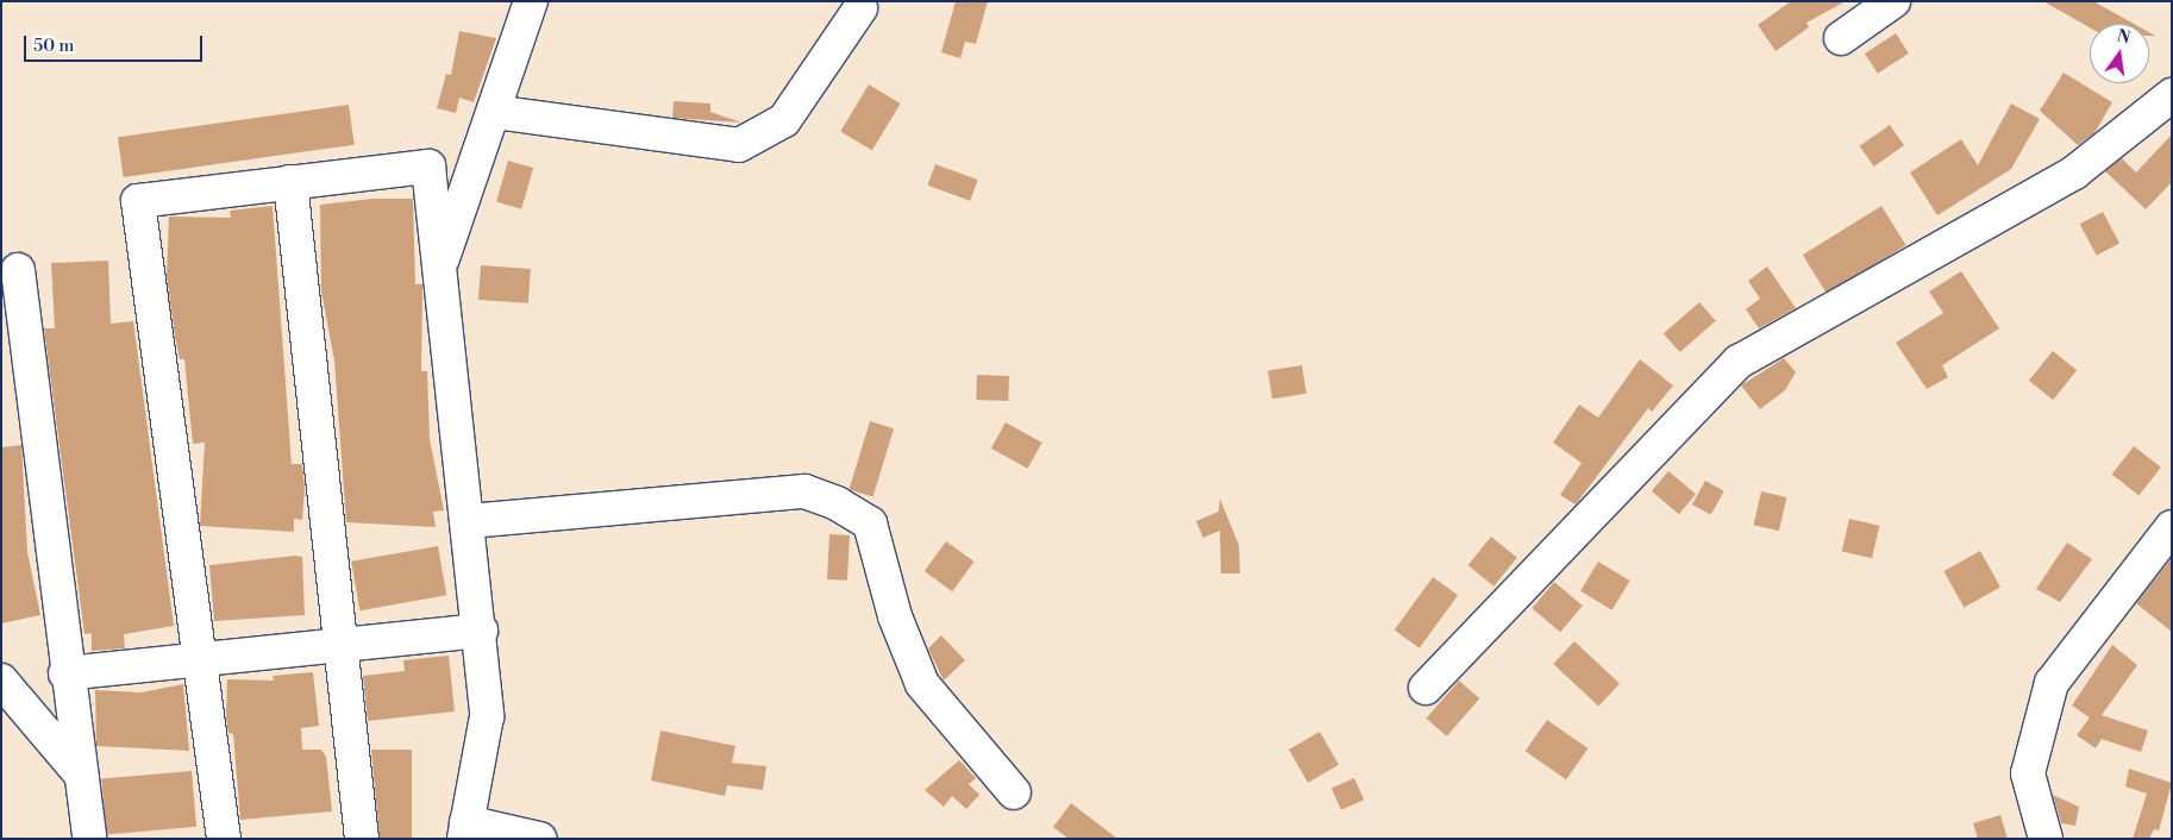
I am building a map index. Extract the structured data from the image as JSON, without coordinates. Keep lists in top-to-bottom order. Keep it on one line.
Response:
{"scale_bar":"50 m","north":"top"}
